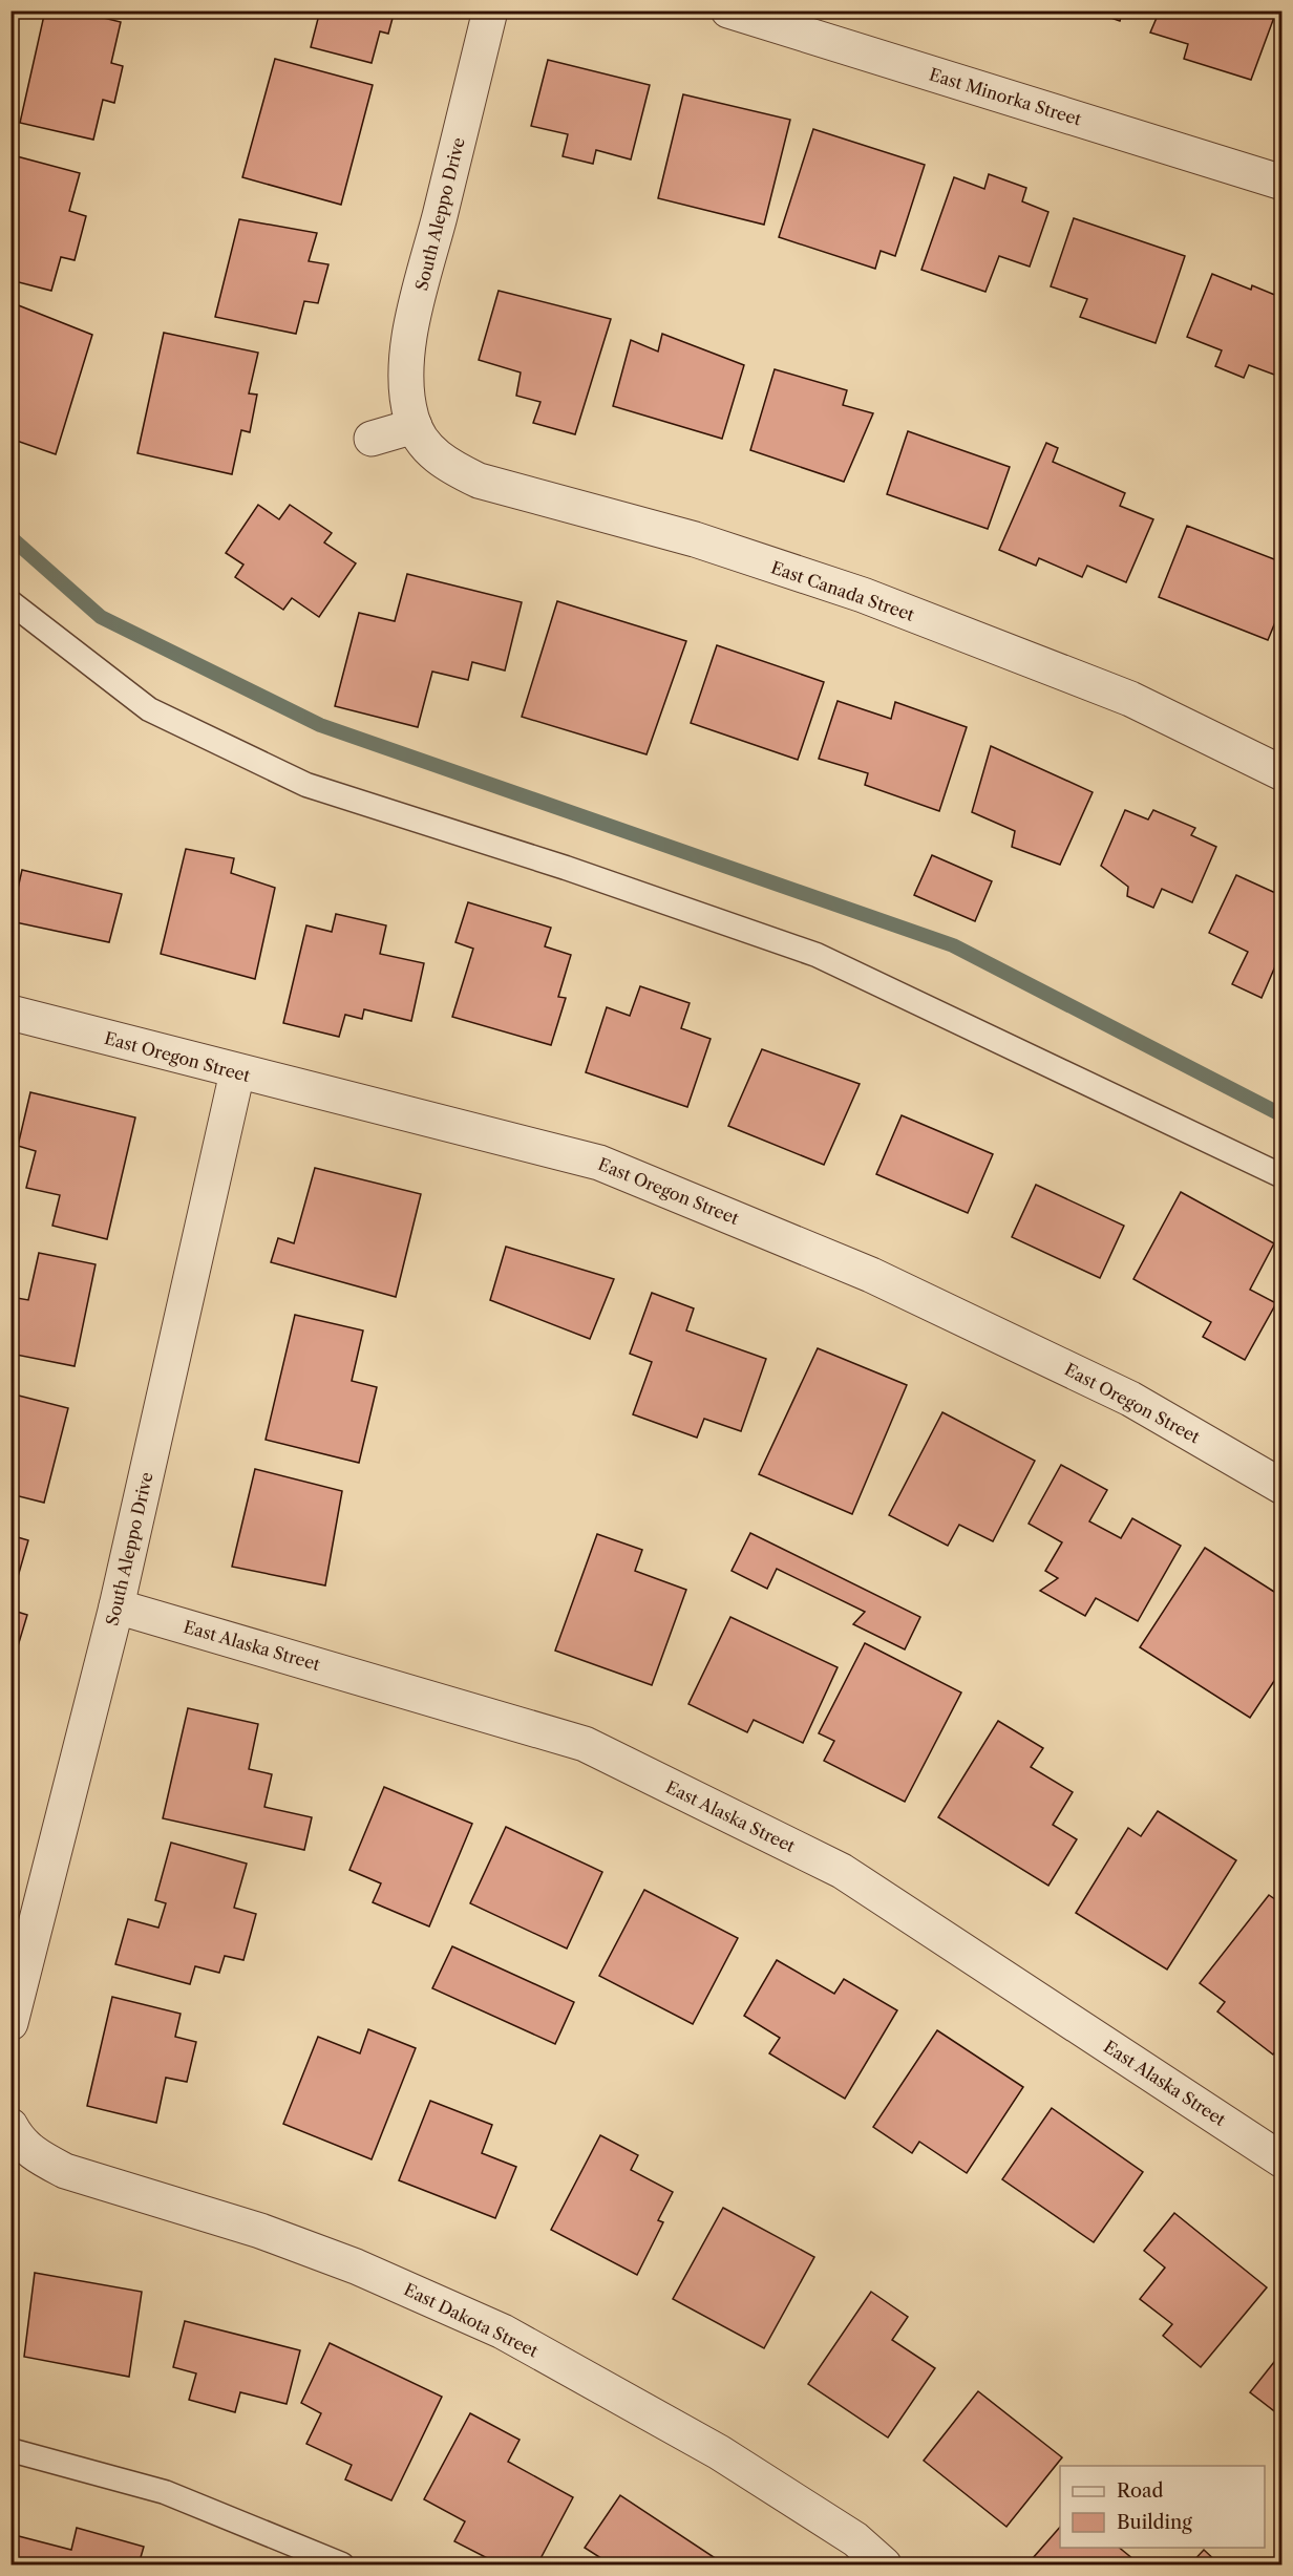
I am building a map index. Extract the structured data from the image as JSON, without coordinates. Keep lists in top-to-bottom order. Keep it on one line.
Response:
{"streets":{"street":["East Minorka Street","South Aleppo Drive","East Canada Street","East Oregon Street","East Alaska Street","East Dakota Street"]},"crossings":[["South Aleppo Drive","East Canada Street"],["South Aleppo Drive","East Oregon Street"],["South Aleppo Drive","East Alaska Street"]],"legend":["Road","Building"]}
